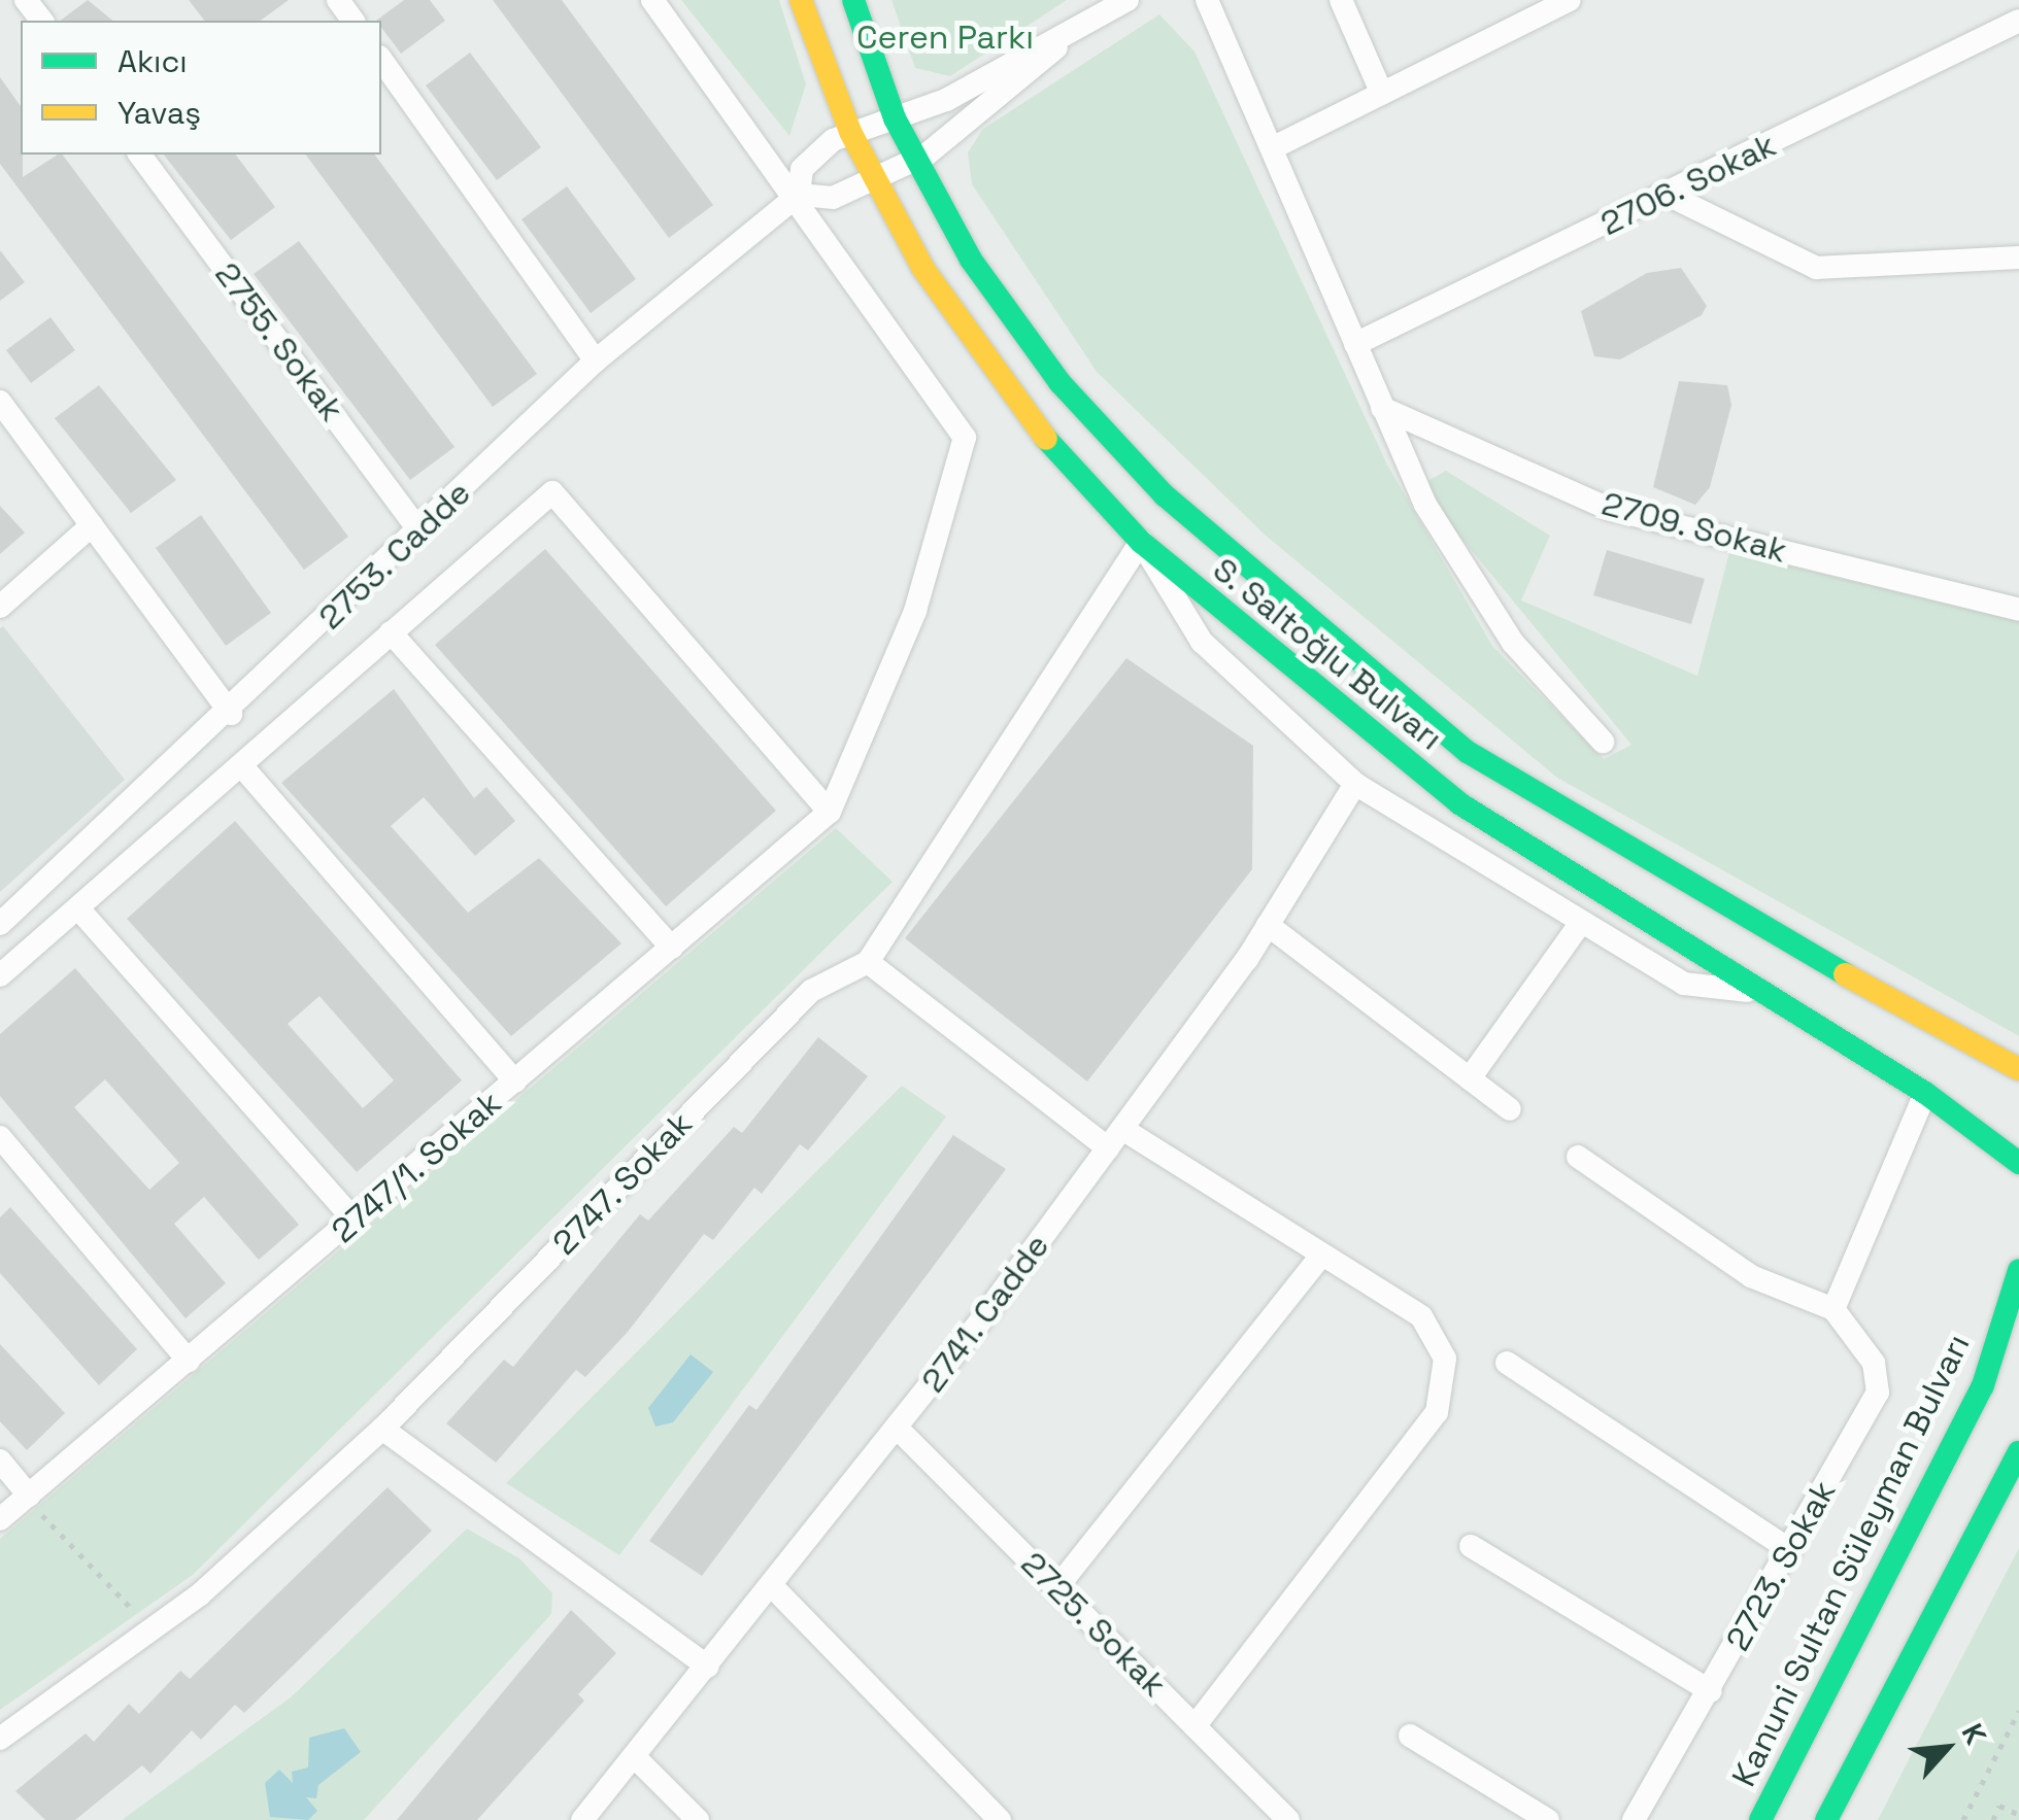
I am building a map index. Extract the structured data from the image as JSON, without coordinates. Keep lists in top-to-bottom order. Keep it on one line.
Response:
{"streets":{"main road":["S. Saltoğlu Bulvarı","Kanuni Sultan Süleyman Bulvarı"],"street":["2706. Sokak","2755. Sokak","2709. Sokak","2753. Cadde","2747/1. Sokak","2747. Sokak","2741. Cadde","2723. Sokak","2725. Sokak"]},"crossings":[["2755. Sokak","2753. Cadde"],["2741. Cadde","2725. Sokak"]],"parks":["Ceren Parkı"],"legend":["Akıcı","Yavaş"],"north":"top right"}
